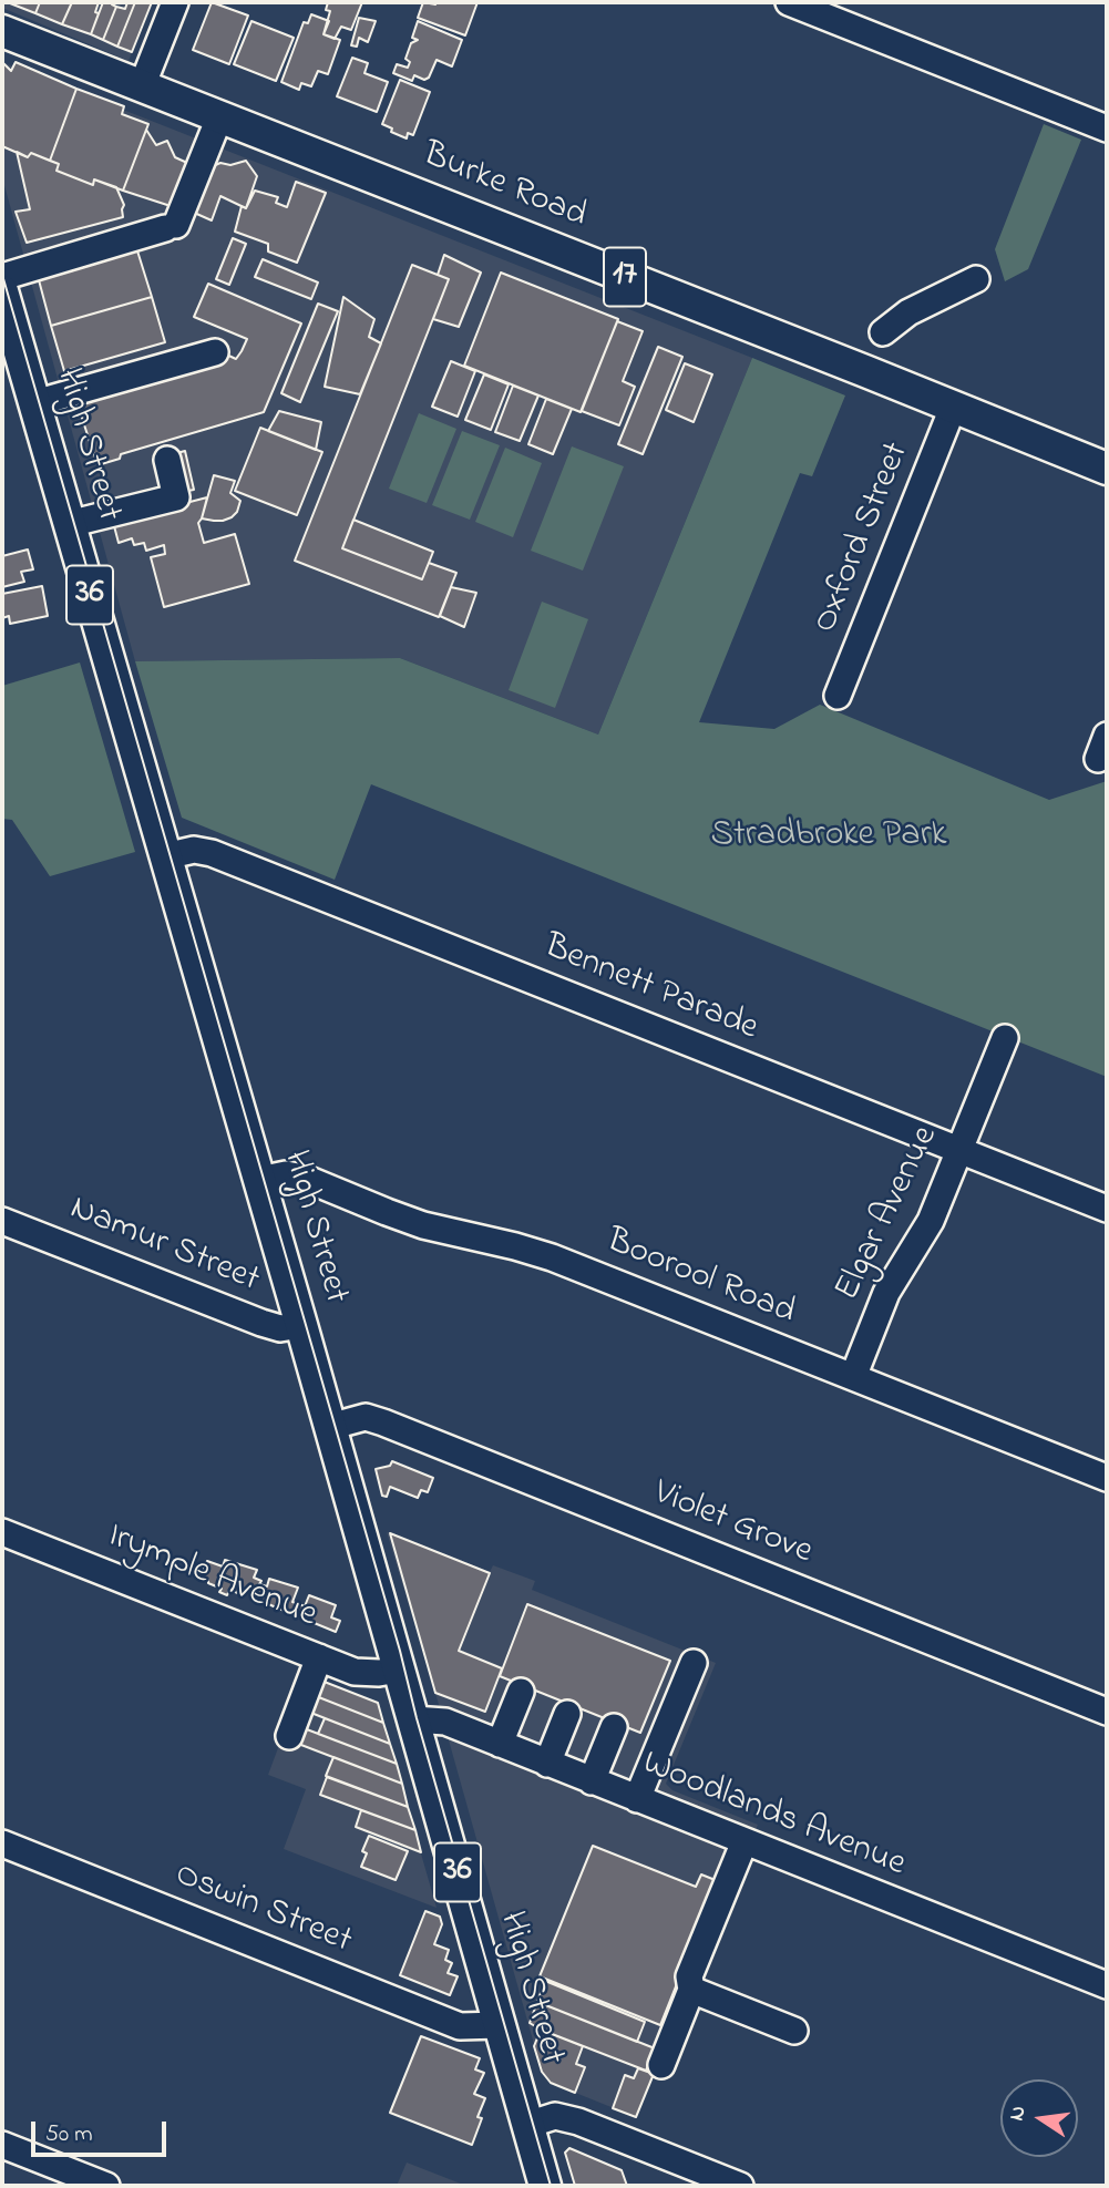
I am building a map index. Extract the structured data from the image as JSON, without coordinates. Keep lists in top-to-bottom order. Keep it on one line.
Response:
{"streets":{"main road":["Burke Road","17","High Street","36"],"street":["Oxford Street","Bennett Parade","Elgar Avenue","Namur Street","Boorool Road","Violet Grove","Irymple Avenue","Woodlands Avenue","Oswin Street"]},"crossings":[["Burke Road","Oxford Street"],["High Street","Bennett Parade"],["High Street","Namur Street"],["High Street","Boorool Road"],["High Street","Violet Grove"],["High Street","Irymple Avenue"],["High Street","Woodlands Avenue"],["High Street","Oswin Street"],["Bennett Parade","Elgar Avenue"],["Elgar Avenue","Boorool Road"]],"parks":["Stradbroke Park"],"scale_bar":"50 m","north":"left"}
